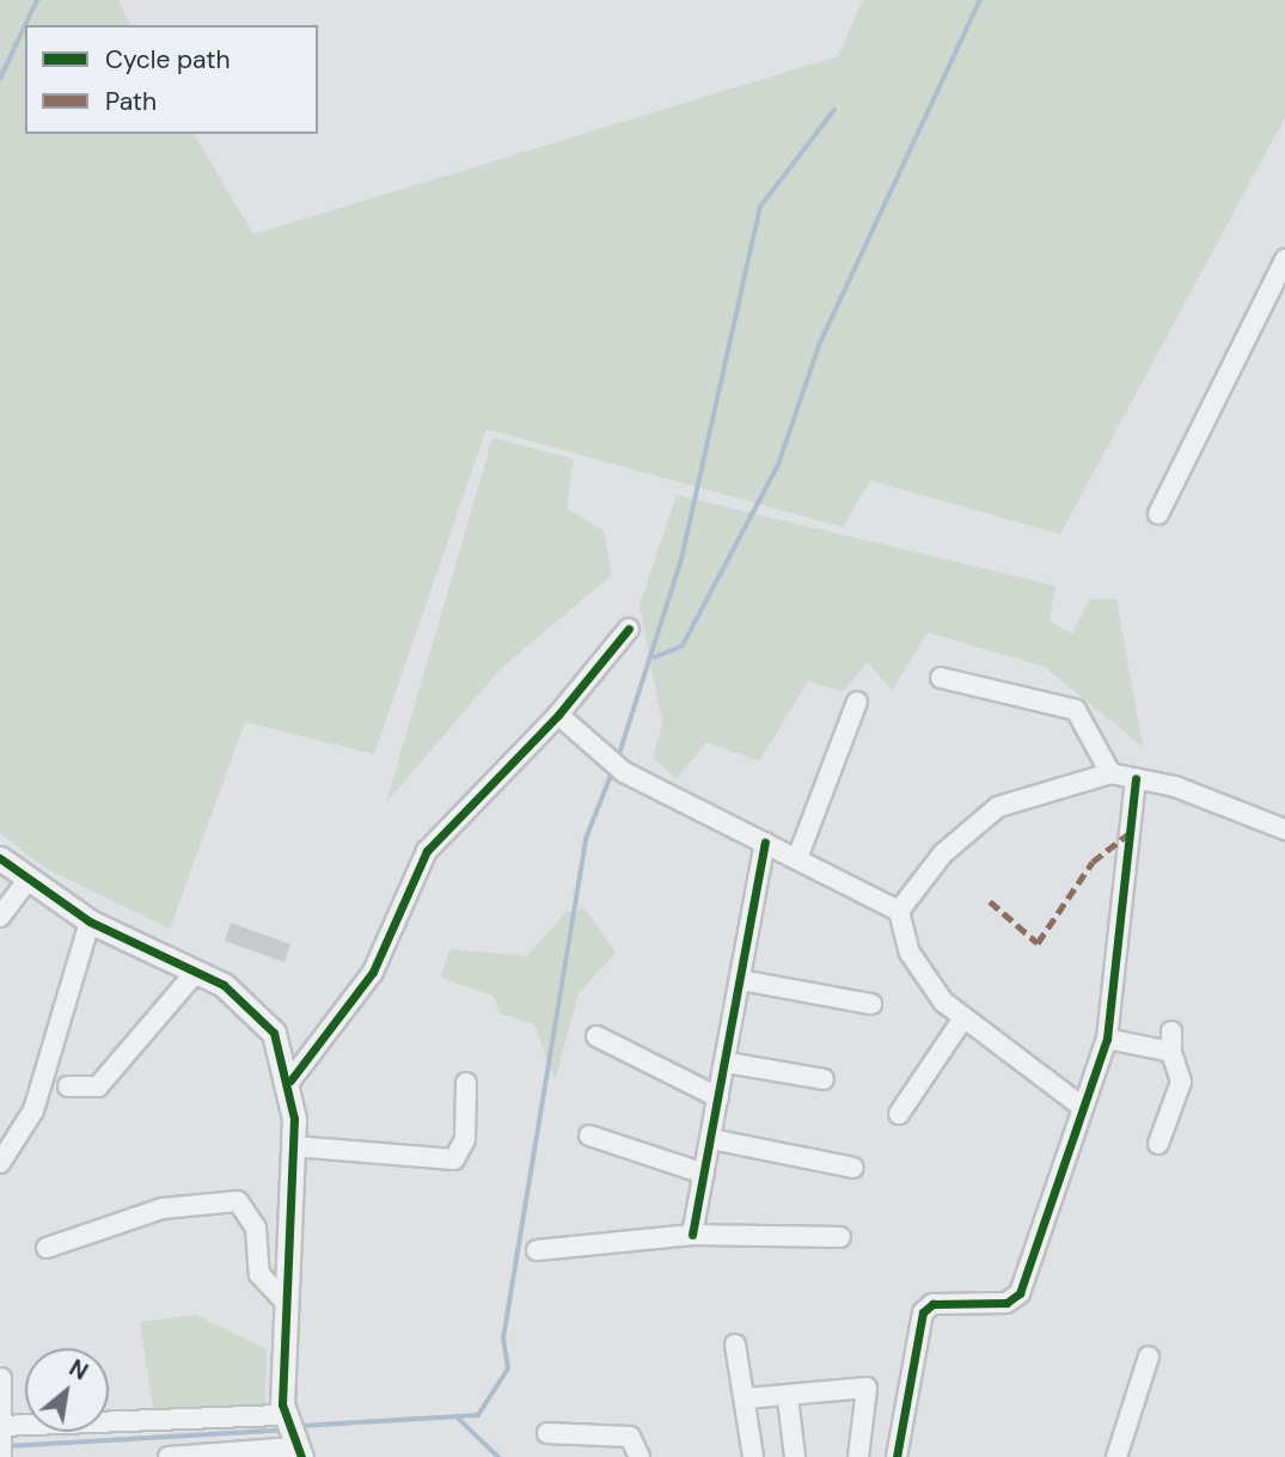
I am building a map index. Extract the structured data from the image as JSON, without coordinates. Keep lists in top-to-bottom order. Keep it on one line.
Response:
{"legend":["Cycle path","Path"],"north":"top right"}
